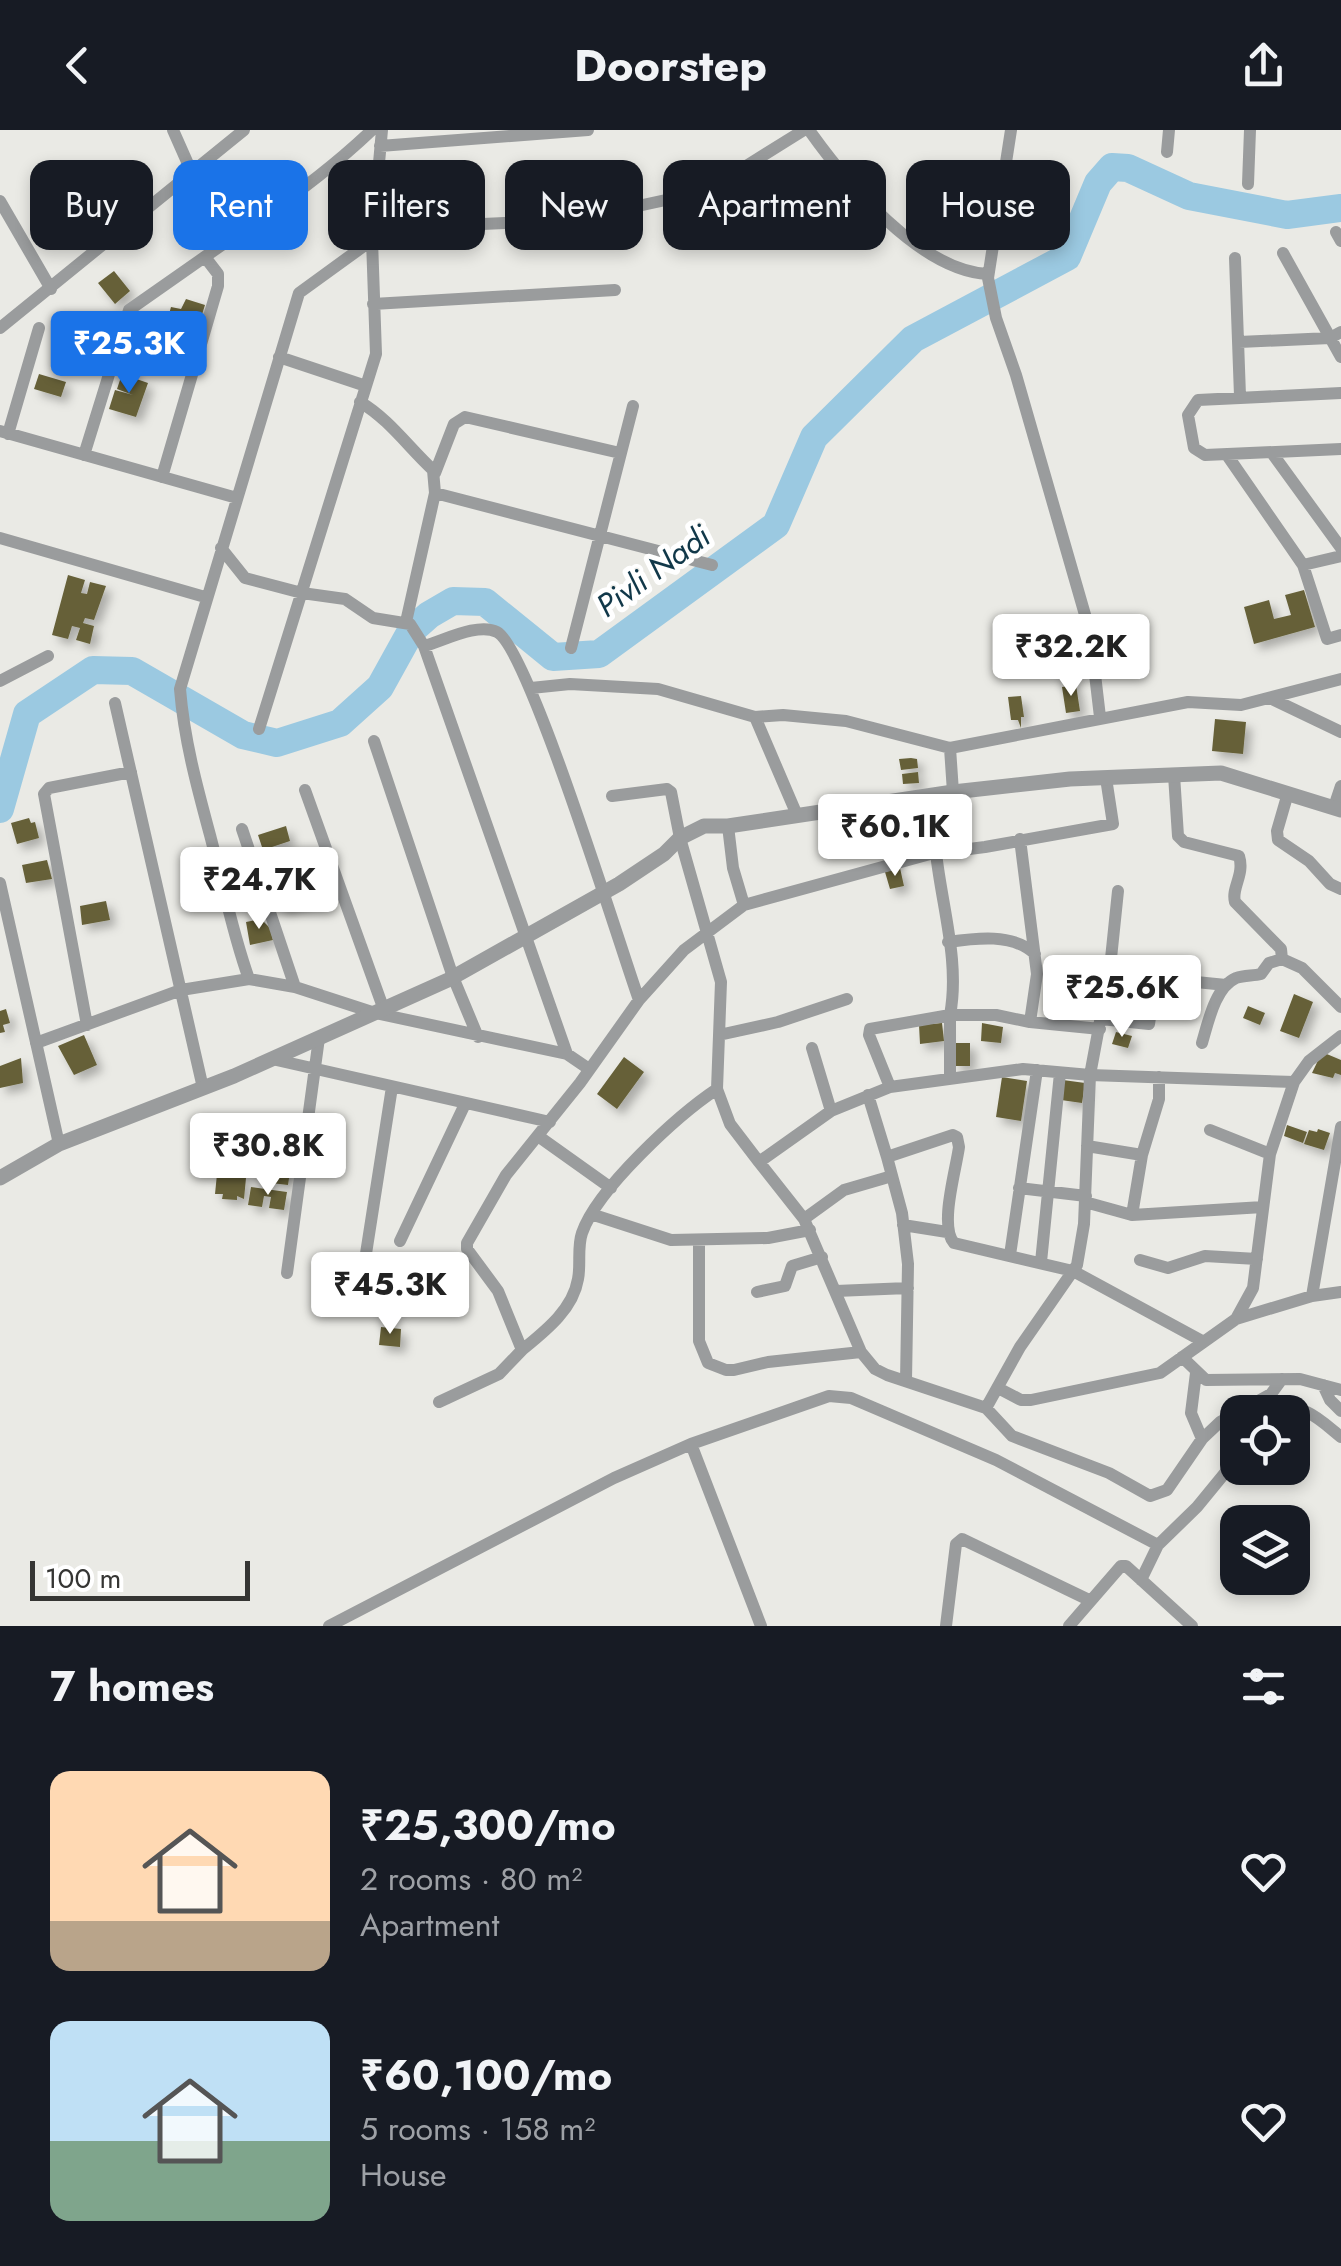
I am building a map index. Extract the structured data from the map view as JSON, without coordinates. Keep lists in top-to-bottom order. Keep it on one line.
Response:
{"water":["Pivli Nadi"],"scale_bar":"100 m","page":{"header":"Doorstep","chip":["Buy","Rent","Filters","New","Apartment","House"],"price":["₹25.3K","₹32.2K","₹60.1K","₹24.7K","₹25.6K","₹30.8K","₹45.3K"],"scale":"100 m","heading":"7 homes","list":[{"name":"₹25,300/mo","note":"2 rooms · 80 m² · Apartment"},{"name":"₹60,100/mo","note":"5 rooms · 158 m² · House"}]}}
